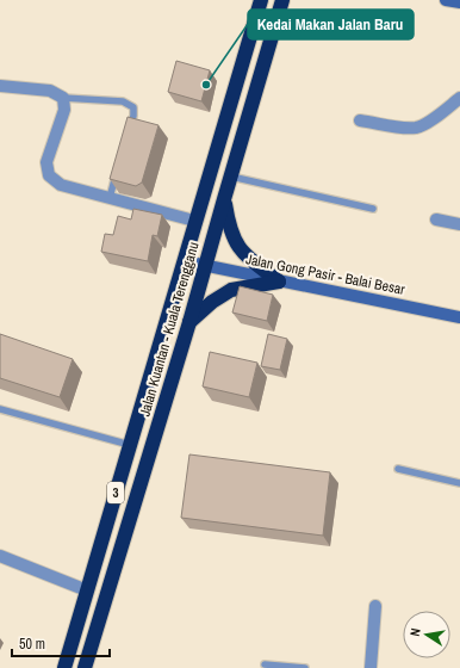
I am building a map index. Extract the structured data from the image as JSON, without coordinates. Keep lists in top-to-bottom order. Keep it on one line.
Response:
{"streets":{"highway":["Jalan Kuantan - Kuala Terengganu","3"],"main road":["Jalan Gong Pasir - Balai Besar"]},"crossings":[["Jalan Gong Pasir - Balai Besar","Jalan Kuantan - Kuala Terengganu"]],"places":["Kedai Makan Jalan Baru"],"scale_bar":"50 m","north":"left"}
